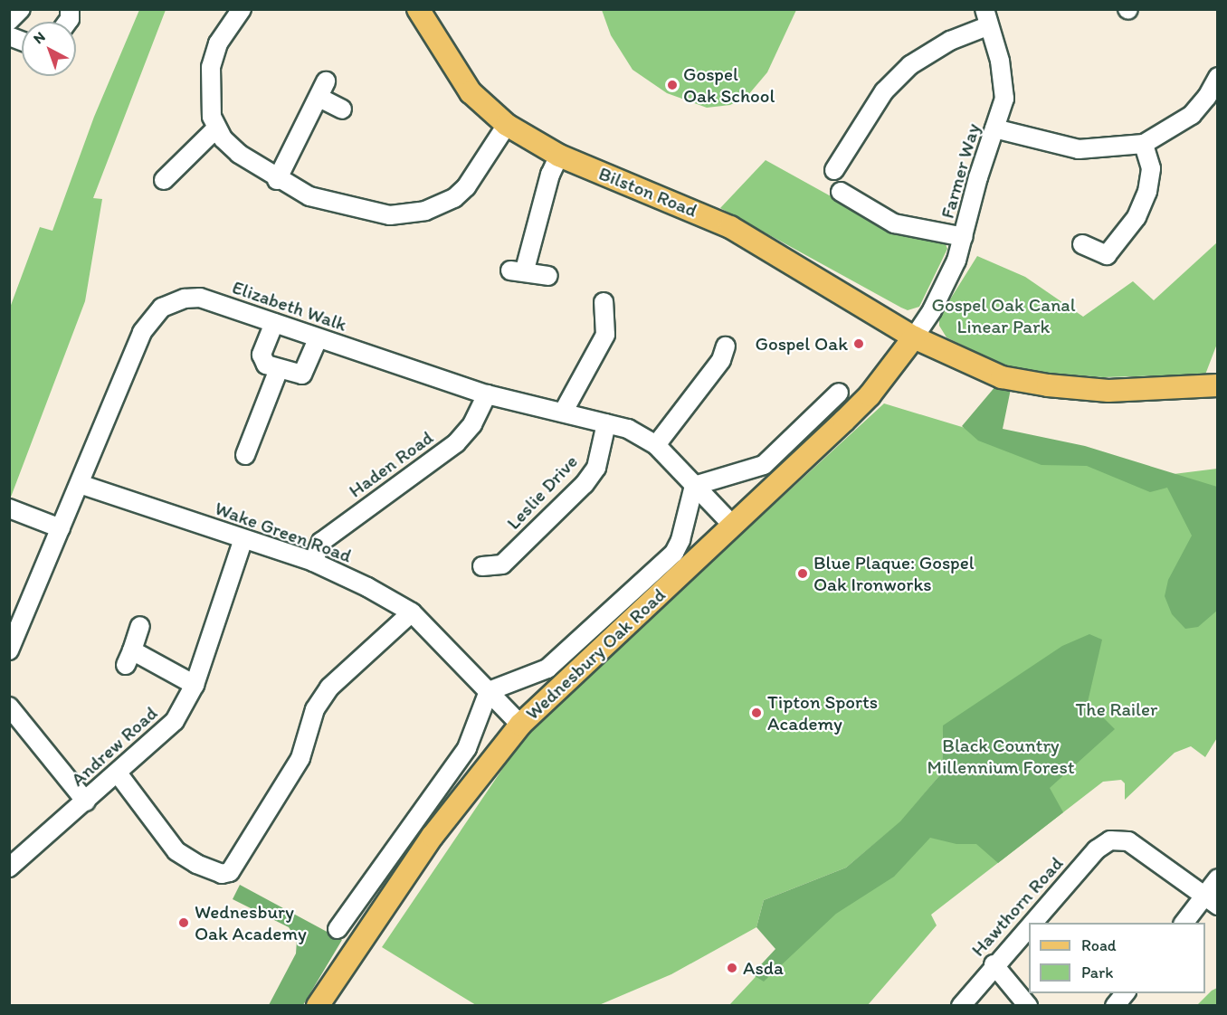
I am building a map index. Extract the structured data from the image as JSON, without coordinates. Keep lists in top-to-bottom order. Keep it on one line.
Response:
{"streets":{"main road":["Bilston Road","Wednesbury Oak Road"],"street":["Farmer Way","Elizabeth Walk","Haden Road","Leslie Drive","Wake Green Road","Andrew Road","Hawthorn Road"]},"crossings":[["Farmer Way","Bilston Road"],["Farmer Way","Wednesbury Oak Road"],["Bilston Road","Wednesbury Oak Road"],["Elizabeth Walk","Haden Road"],["Elizabeth Walk","Leslie Drive"],["Elizabeth Walk","Wake Green Road"],["Elizabeth Walk","Wednesbury Oak Road"],["Haden Road","Wake Green Road"],["Wake Green Road","Wednesbury Oak Road"],["Wake Green Road","Andrew Road"]],"parks":["Gospel Oak Canal Linear Park","The Railer","Black Country Millennium Forest"],"places":["Gospel Oak School","Gospel Oak","Blue Plaque: Gospel Oak Ironworks","Tipton Sports Academy","Wednesbury Oak Academy","Asda"],"legend":["Road","Park"],"north":"top left"}
